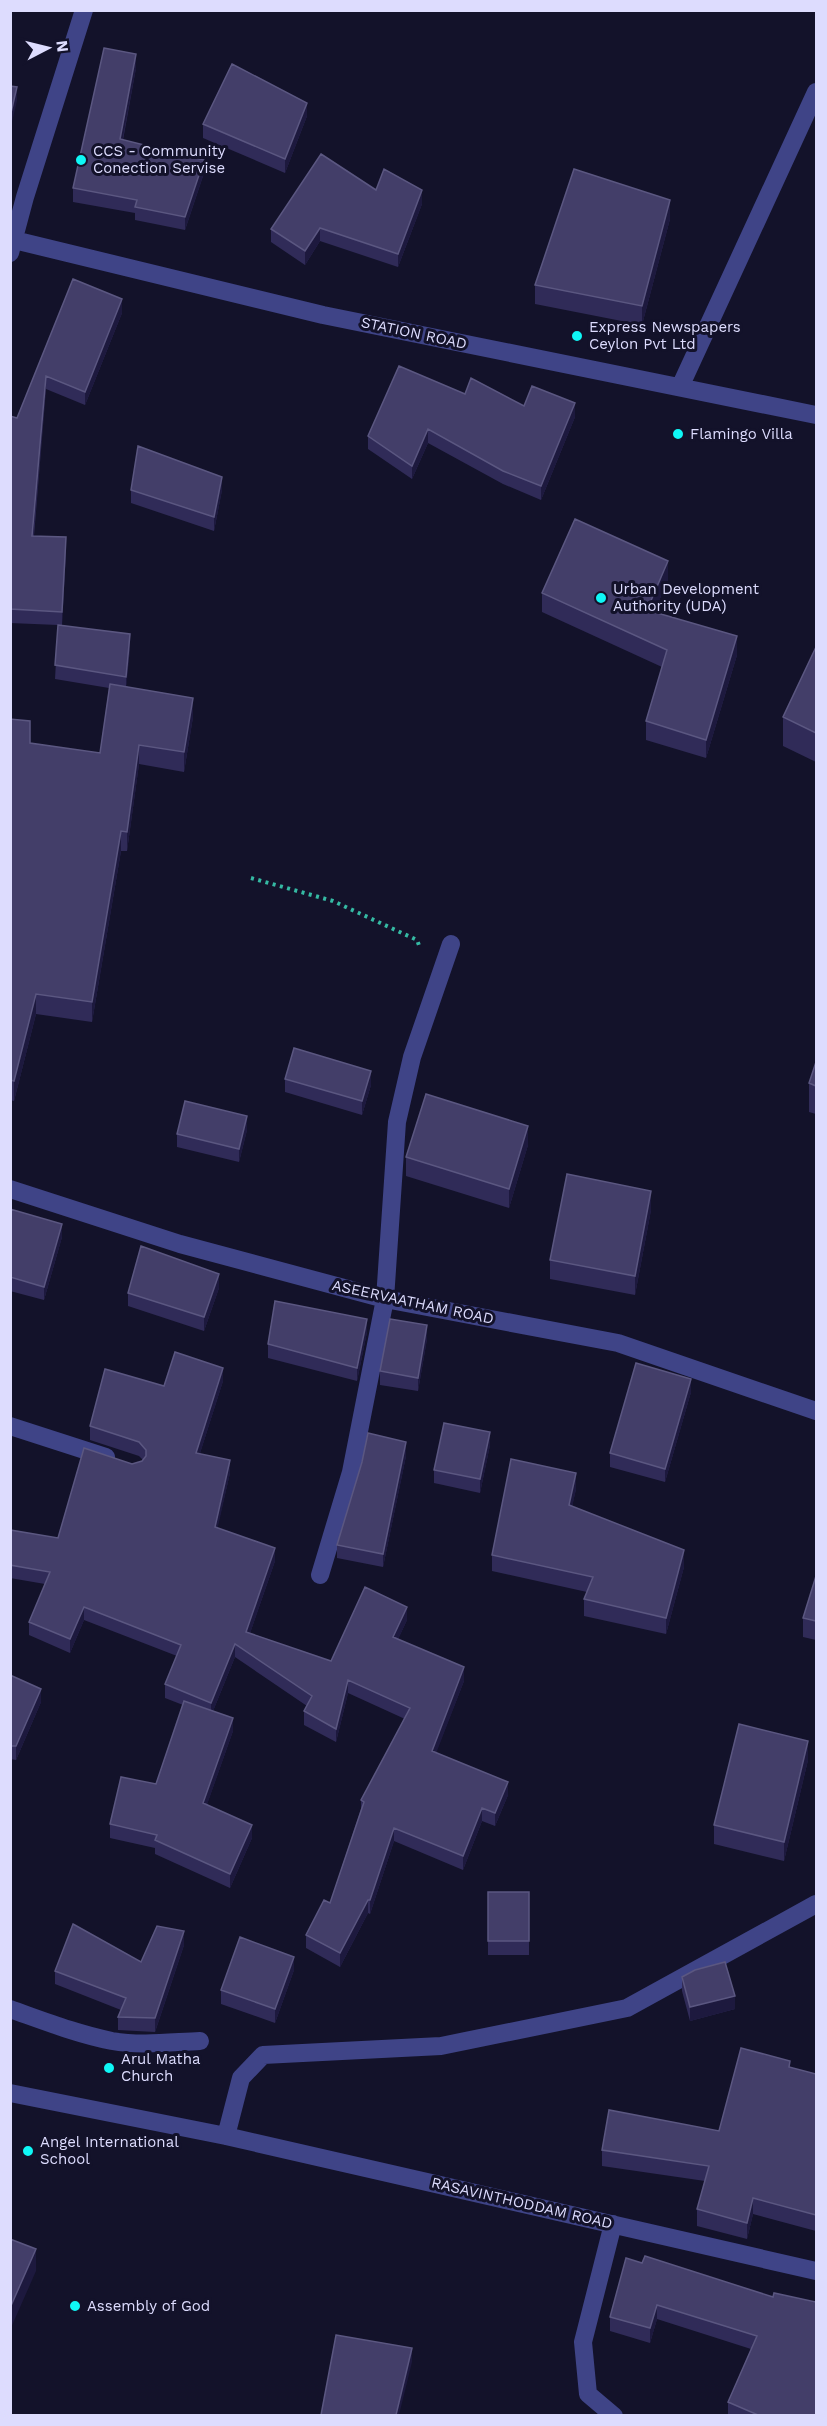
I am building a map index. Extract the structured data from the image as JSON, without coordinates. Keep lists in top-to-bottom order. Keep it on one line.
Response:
{"streets":{"street":["STATION ROAD","ASEERVAATHAM ROAD","RASAVINTHODDAM ROAD"]},"places":["CCS - Community Conection Servise","Express Newspapers Ceylon Pvt Ltd","Flamingo Villa","Urban Development Authority (UDA)","Arul Matha Church","Angel International School","Assembly of God"],"north":"right"}
